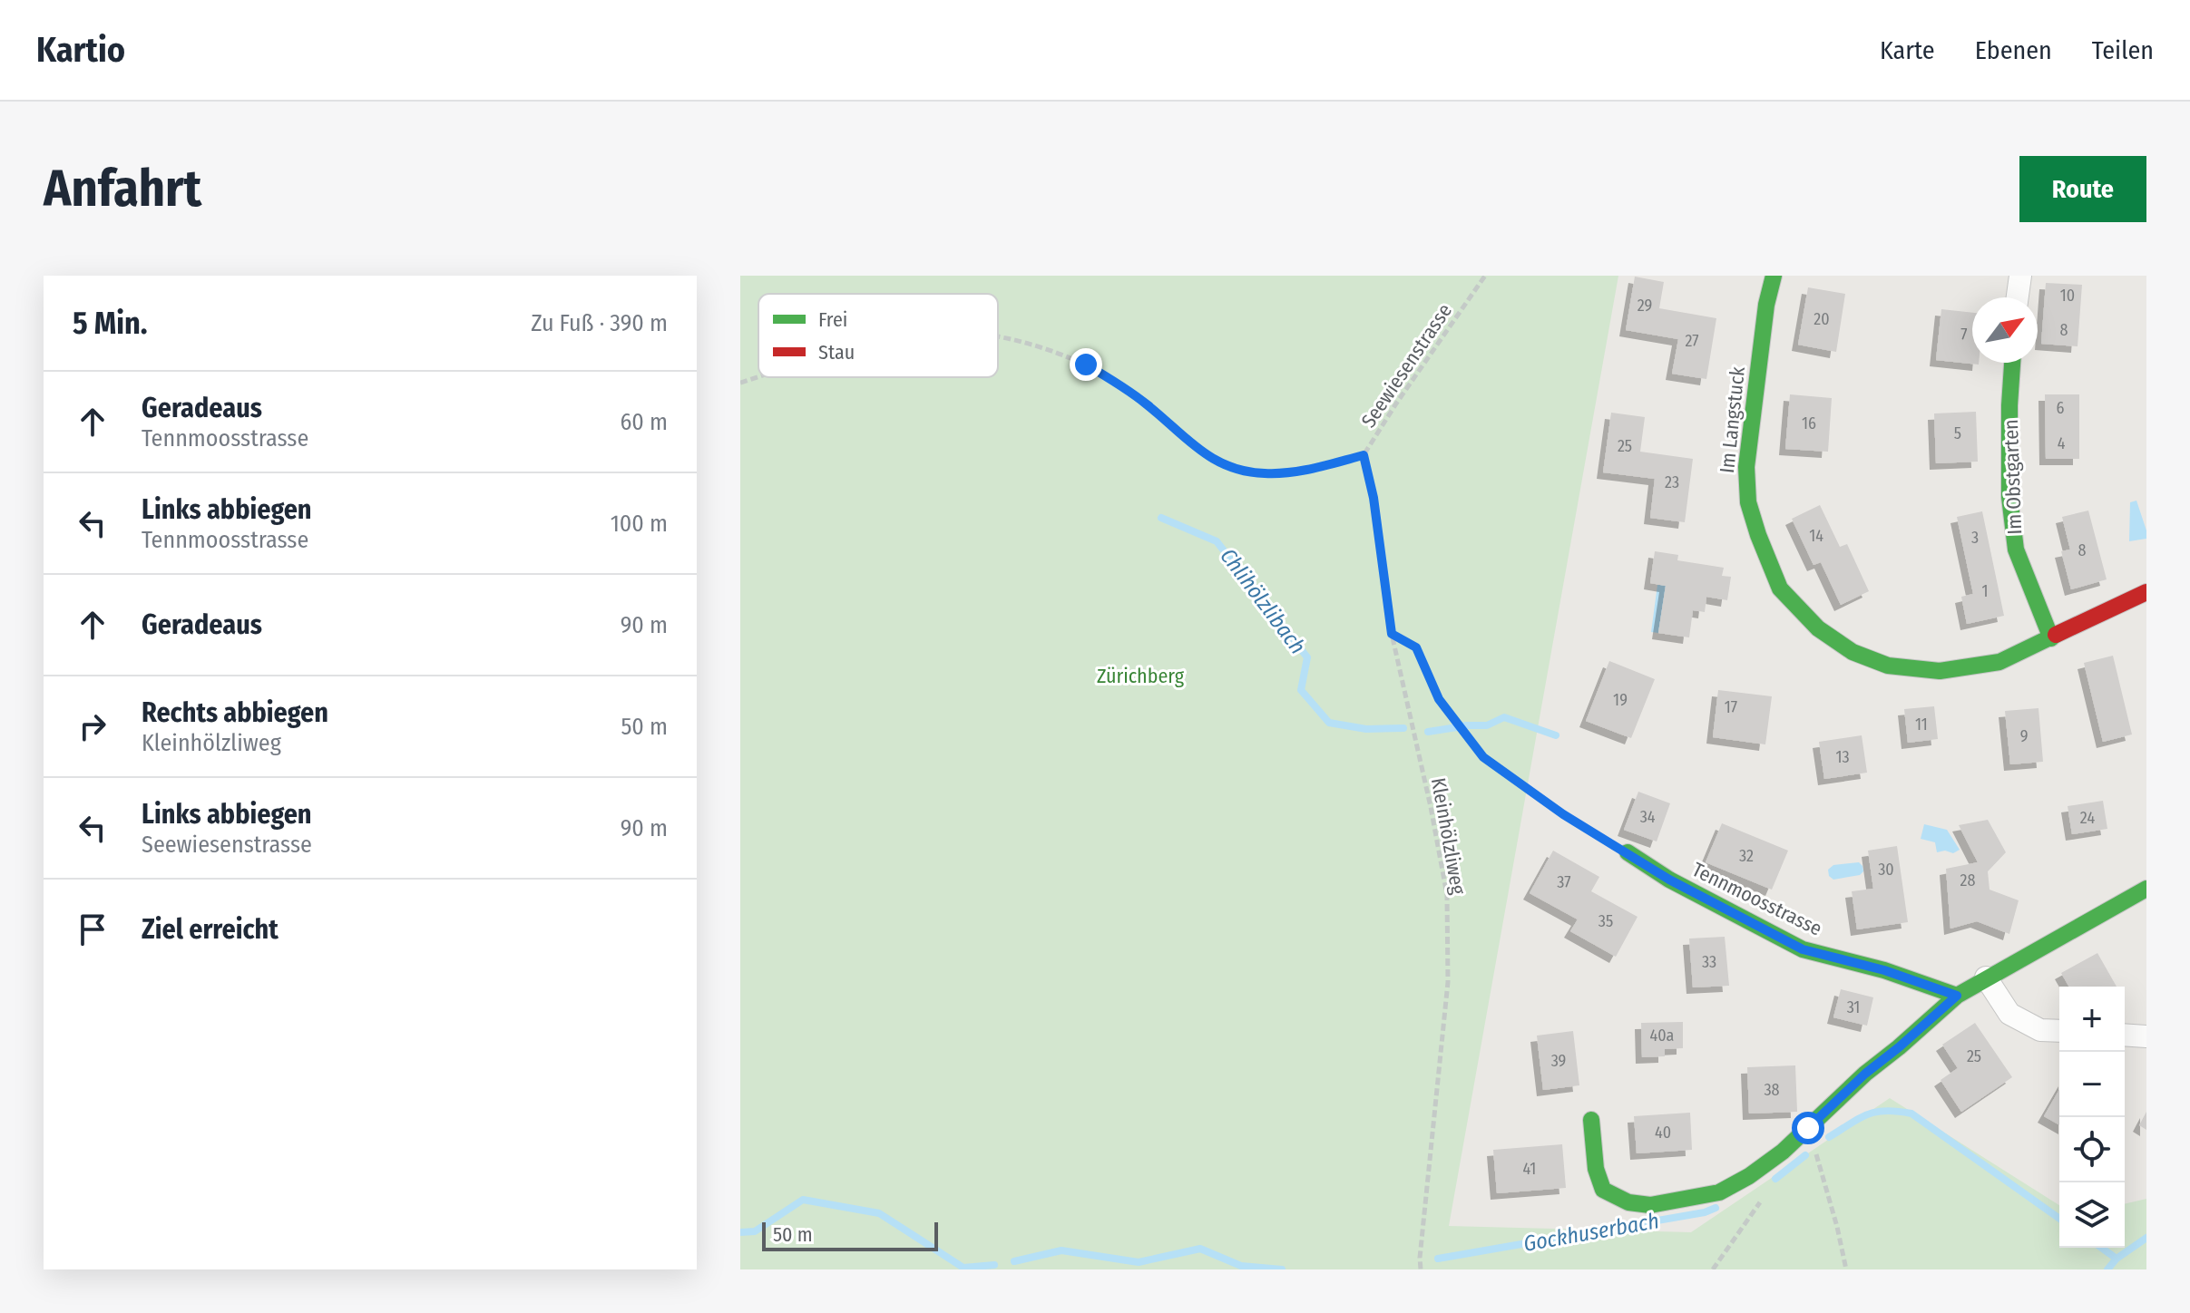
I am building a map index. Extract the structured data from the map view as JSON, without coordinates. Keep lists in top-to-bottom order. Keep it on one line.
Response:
{"streets":{"street":["Im Langstuck","Im Obstgarten","Tennmoosstrasse"],"path":["Seewiesenstrasse","Kleinhölzliweg"]},"crossings":[["Seewiesenstrasse","Kleinhölzliweg"],["Im Langstuck","Im Obstgarten"]],"water":["Chlihölzlibach","Gockhuserbach"],"parks":["Zürichberg"],"house_numbers":["10","29","20","8","7","27","6","16","5","4","25","23","14","3","8","1","19","17","11","9","13","34","24","32","30","28","37","35","33","31","40a","25","39","38","40","41"],"legend":["Frei","Stau"],"scale_bar":"50 m","north":"top right","page":{"header":"Kartio","nav":["Karte","Ebenen","Teilen"],"buttons":"Route","title":"Anfahrt","heading":["5 Min.","Zu Fuß · 390 m"],"list":[["Geradeaus","Tennmoosstrasse","60 m"],["Links abbiegen","Tennmoosstrasse","100 m"],["Geradeaus","90 m"],["Rechts abbiegen","Kleinhölzliweg","50 m"],["Links abbiegen","Seewiesenstrasse","90 m"],"Ziel erreicht"],"map_buttons":["+","−"],"scale":"50 m"}}
